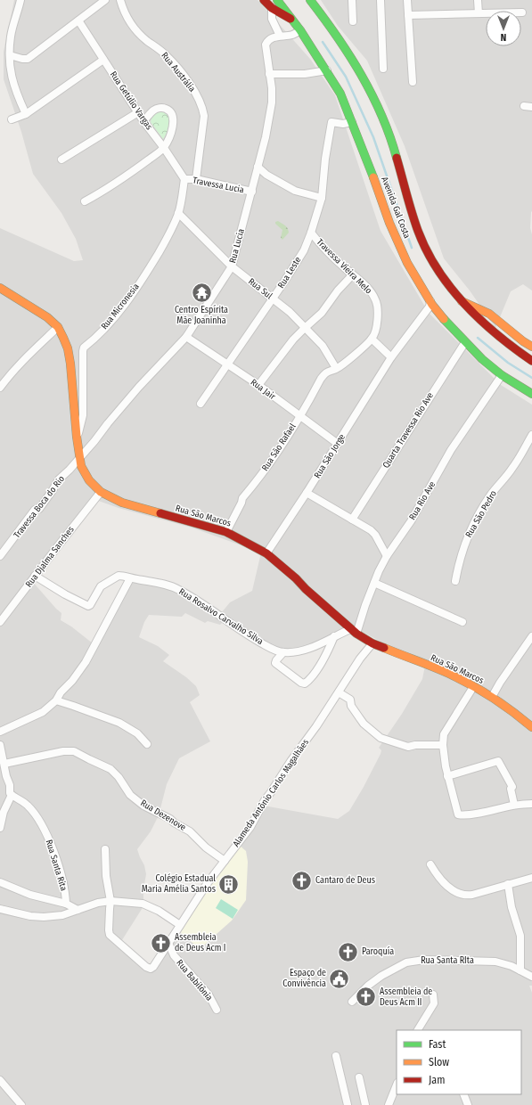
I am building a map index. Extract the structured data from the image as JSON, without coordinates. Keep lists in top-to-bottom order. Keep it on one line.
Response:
{"streets":{"main road":["Avenida Gal Costa","Rua São Marcos"],"street":["Rua Austrália","Rua Getúlio Vargas","Travessa Lucia","Rua Lucia","Travessa Vieira Melo","Rua Leste","Rua Sul","Rua Micronesia","Rua Jair","Quarta Travessa Rio Ave","Rua São Rafael","Rua São Jorge","Rua Rio Ave","Travessa Boca do Rio","Rua São Pedro","Rua Djalma Sanches","Rua Rosalvo Carvalho Silva","Alameda Antônio Carlos Magalhães","Rua Dezenove","Rua Santa Rita","Rua Santa RIta","Rua Babilônia"]},"crossings":[["Rua Austrália","Travessa Lucia"],["Rua Getúlio Vargas","Travessa Lucia"],["Rua Getúlio Vargas","Rua Micronesia"],["Travessa Lucia","Rua Lucia"],["Travessa Lucia","Rua Micronesia"],["Avenida Gal Costa","Rua Lucia"],["Avenida Gal Costa","Rua Leste"],["Avenida Gal Costa","Quarta Travessa Rio Ave"],["Avenida Gal Costa","Rua São Jorge"],["Avenida Gal Costa","Rua Rio Ave"],["Rua Lucia","Rua Sul"],["Rua Lucia","Rua Jair"],["Rua Lucia","Travessa Boca do Rio"],["Rua Lucia","Rua São Marcos"],["Travessa Vieira Melo","Rua Leste"],["Travessa Vieira Melo","Rua Sul"],["Travessa Vieira Melo","Rua São Rafael"],["Rua Leste","Rua Sul"],["Rua Leste","Rua Jair"],["Rua Sul","Rua Micronesia"],["Rua Sul","Rua São Rafael"],["Rua Micronesia","Rua São Marcos"],["Rua Jair","Rua São Rafael"],["Rua Jair","Rua São Jorge"],["Rua São Rafael","Rua São Marcos"],["Rua São Jorge","Rua São Marcos"],["Rua Rio Ave","Rua São Marcos"],["Rua Rio Ave","Rua Rosalvo Carvalho Silva"],["Travessa Boca do Rio","Rua São Marcos"],["Rua São Marcos","Rua Djalma Sanches"],["Rua São Marcos","Rua Rosalvo Carvalho Silva"],["Rua São Marcos","Alameda Antônio Carlos Magalhães"],["Rua Djalma Sanches","Rua Rosalvo Carvalho Silva"],["Alameda Antônio Carlos Magalhães","Rua Dezenove"],["Alameda Antônio Carlos Magalhães","Rua Babilônia"]],"places":{"temple":["Centro Espírita Mãe Joaninha"],"church":["Cantaro de Deus","Assembleia de Deus Acm I","Paroquía","Assembleia de Deus Acm II"],"building":["Colégio Estadual Maria Amélia Santos"],"public building":["Espaço de Convivência"]},"legend":["Fast","Slow","Jam"],"north":"bottom"}
